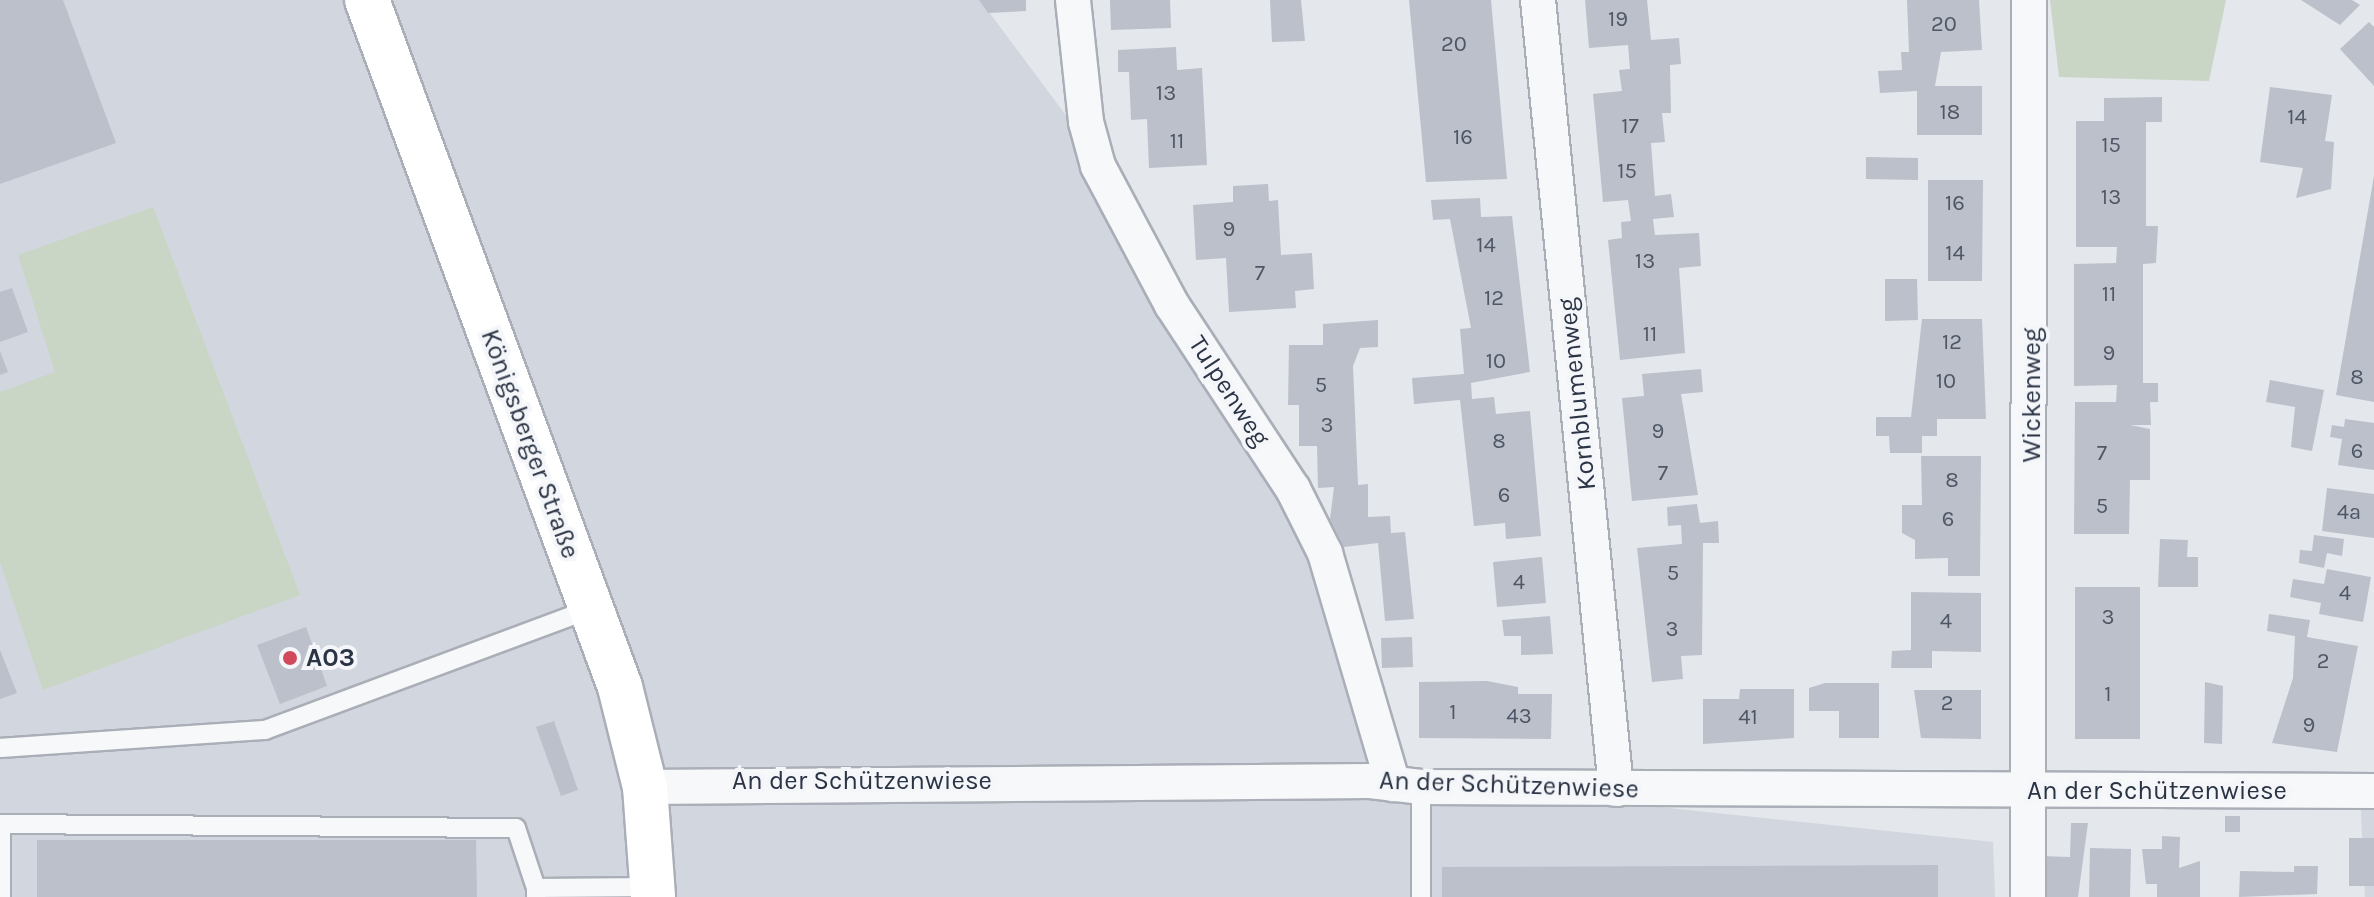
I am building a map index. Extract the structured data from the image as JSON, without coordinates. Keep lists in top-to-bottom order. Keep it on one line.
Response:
{"streets":{"main road":["Königsberger Straße"],"street":["Tulpenweg","Kornblumenweg","Wickenweg","An der Schützenwiese"]},"crossings":[["Tulpenweg","An der Schützenwiese"],["Kornblumenweg","An der Schützenwiese"],["Wickenweg","An der Schützenwiese"],["Königsberger Straße","An der Schützenwiese"]],"places":["A03"],"house_numbers":["19","20","20","13","18","14","17","16","11","15","15","13","16","9","14","14","13","7","11","12","11","12","9","10","8","10","5","3","9","8","6","7","7","8","6","5","4a","6","5","4","4","3","4","3","2","1","2","1","43","41","9"]}
